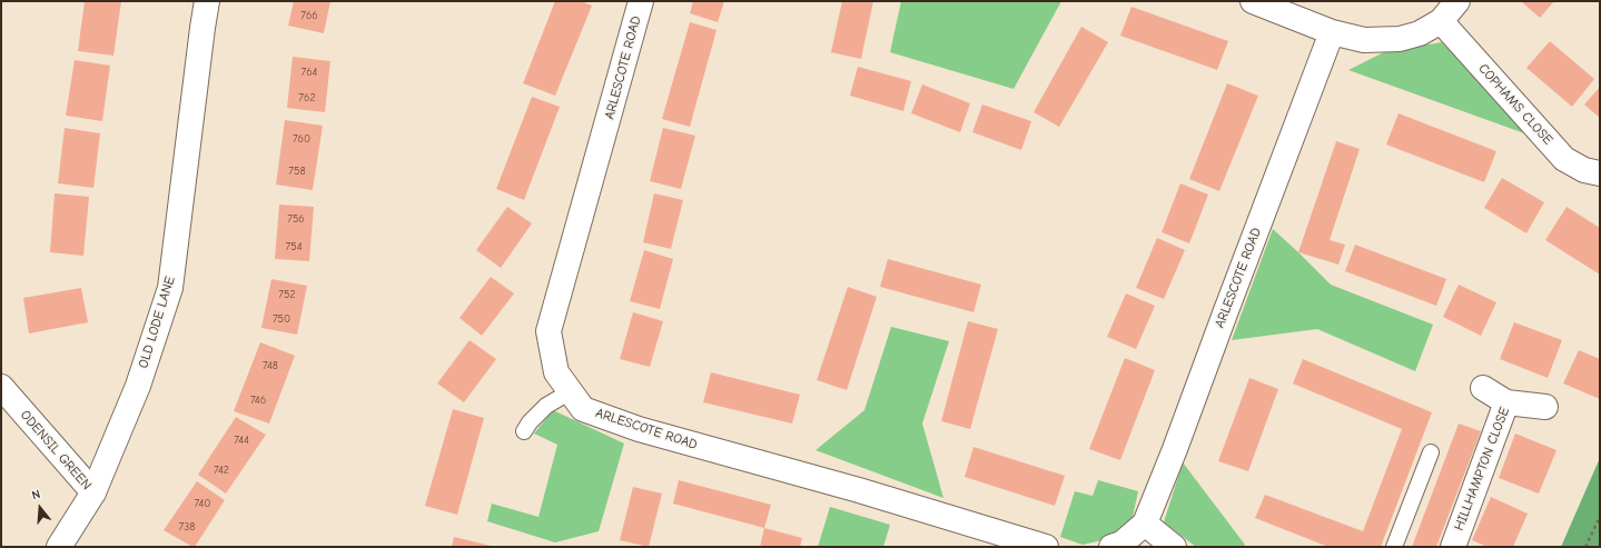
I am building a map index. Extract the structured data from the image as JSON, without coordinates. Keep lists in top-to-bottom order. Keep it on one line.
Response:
{"streets":{"street":["ARLESCOTE ROAD","COPHAMS CLOSE","OLD LODE LANE","ODENSIL GREEN","HILLHAMPTON CLOSE"]},"crossings":[["OLD LODE LANE","ODENSIL GREEN"]],"house_numbers":["766","764","762","760","758","756","754","752","750","748","746","744","742","740","738"],"north":"top"}
